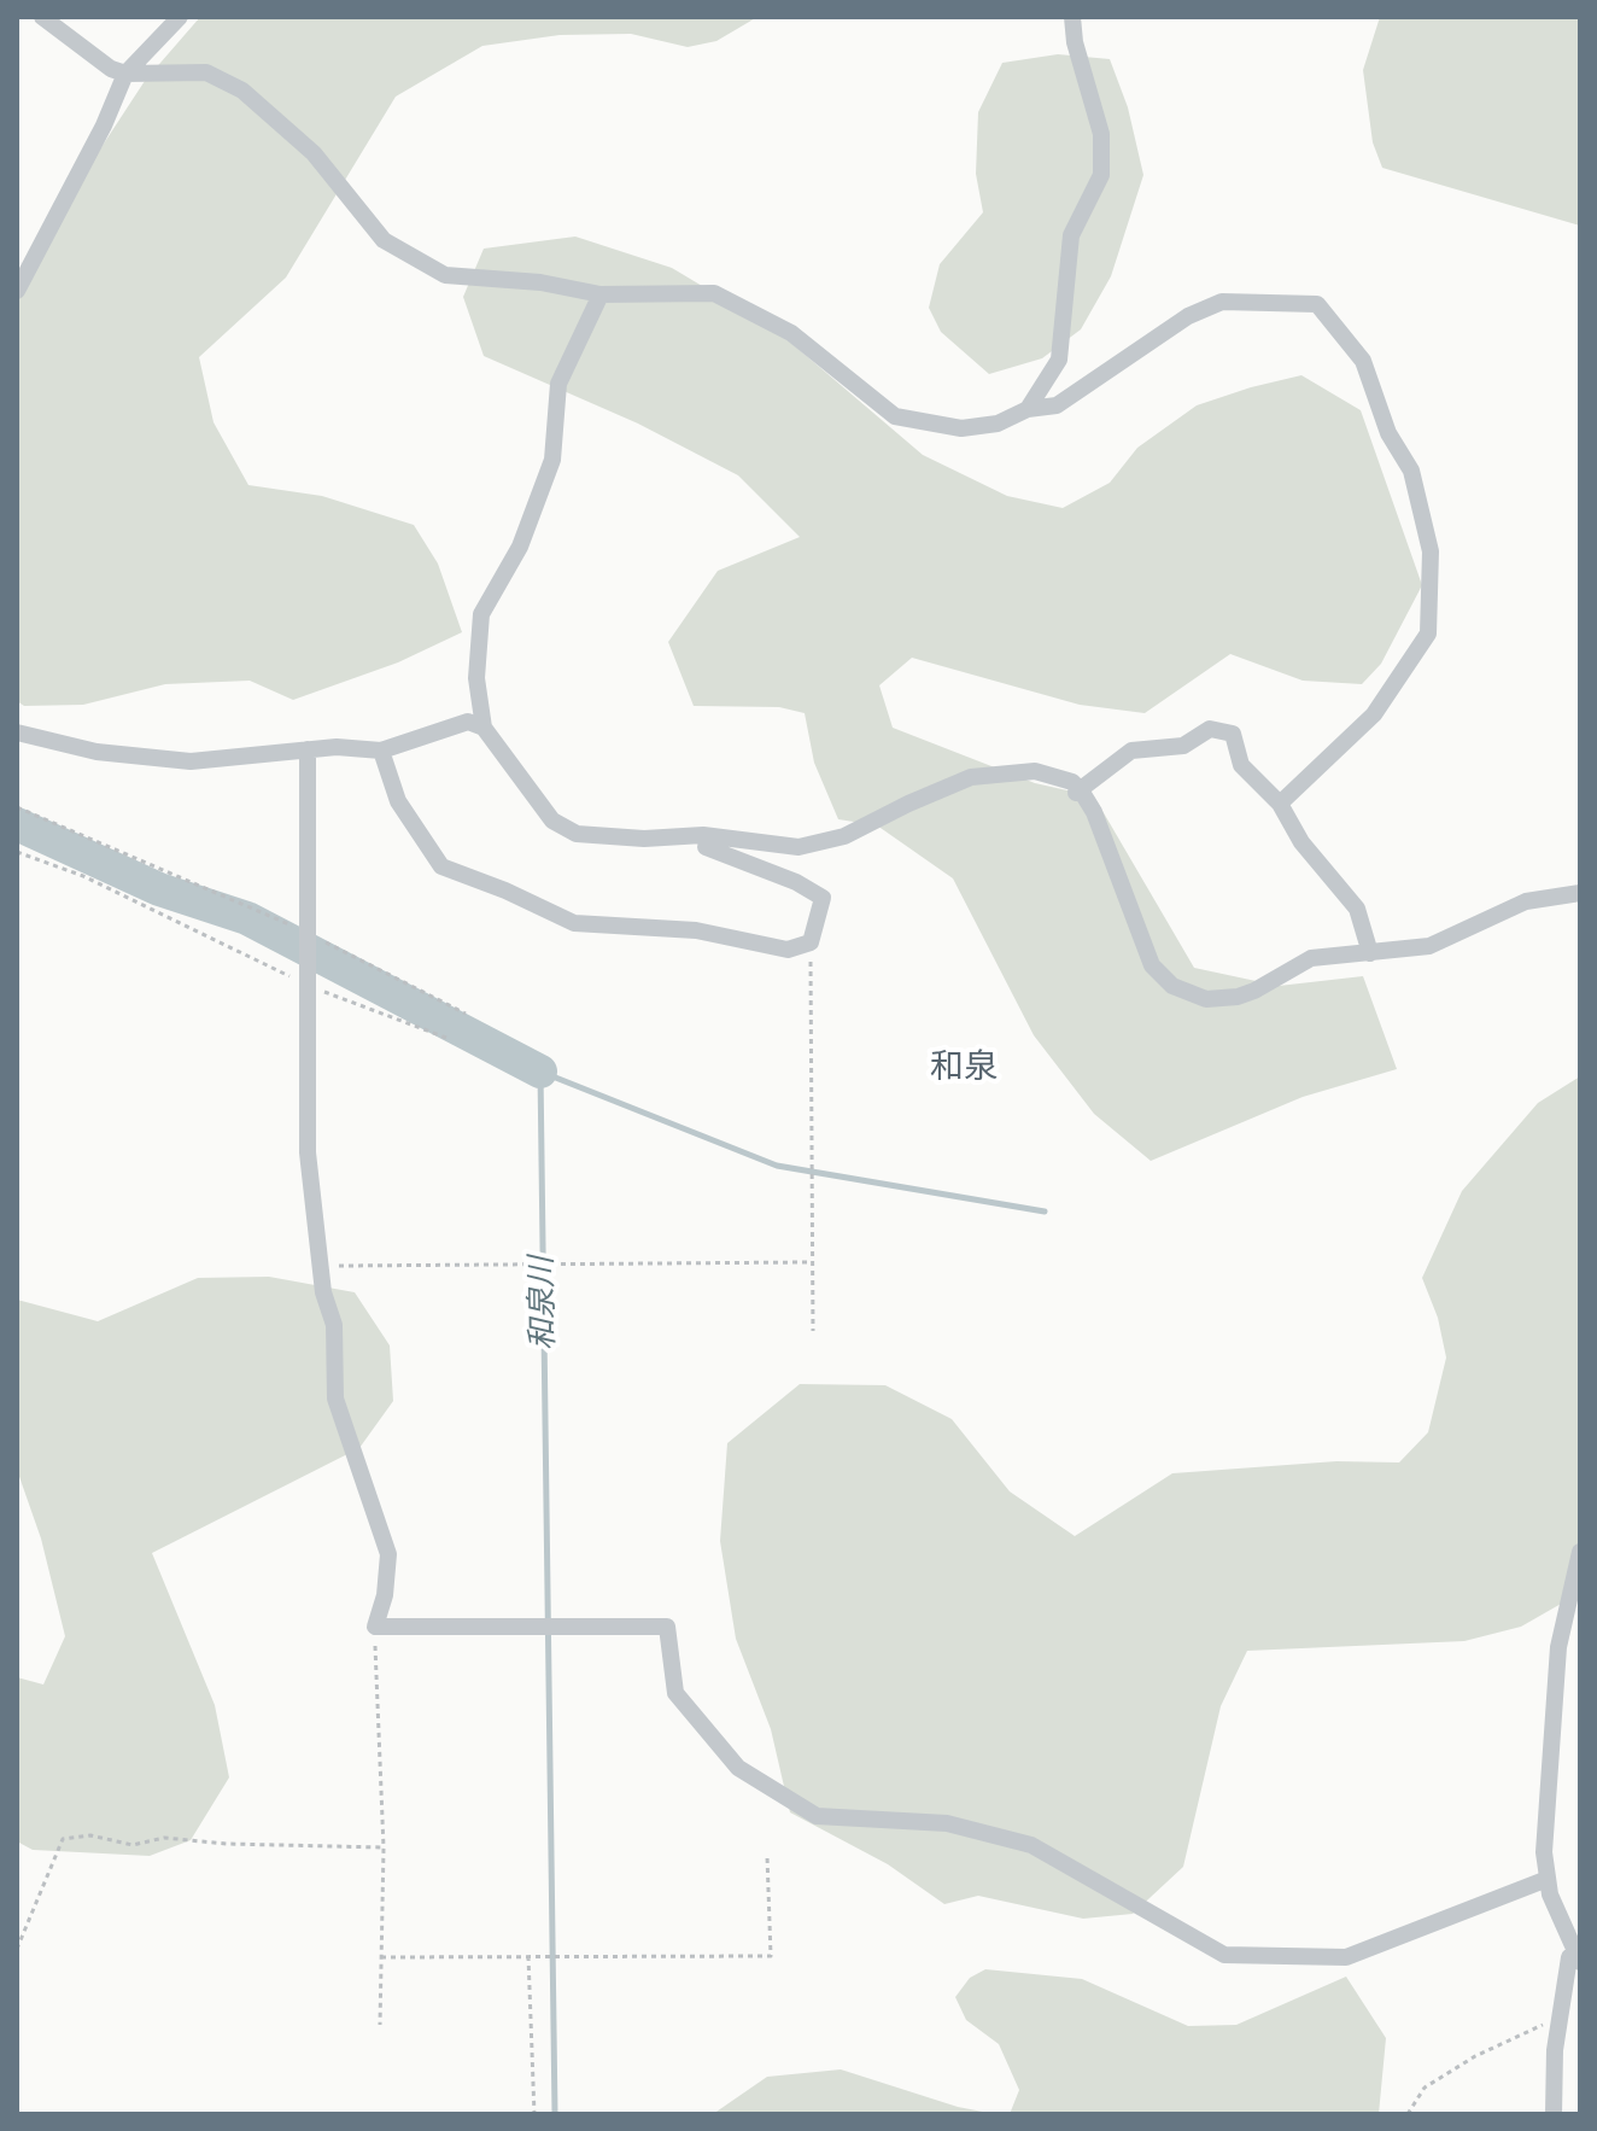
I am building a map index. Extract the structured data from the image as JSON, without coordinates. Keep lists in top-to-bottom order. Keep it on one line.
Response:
{"districts":["和泉"],"water":["和泉川"]}
